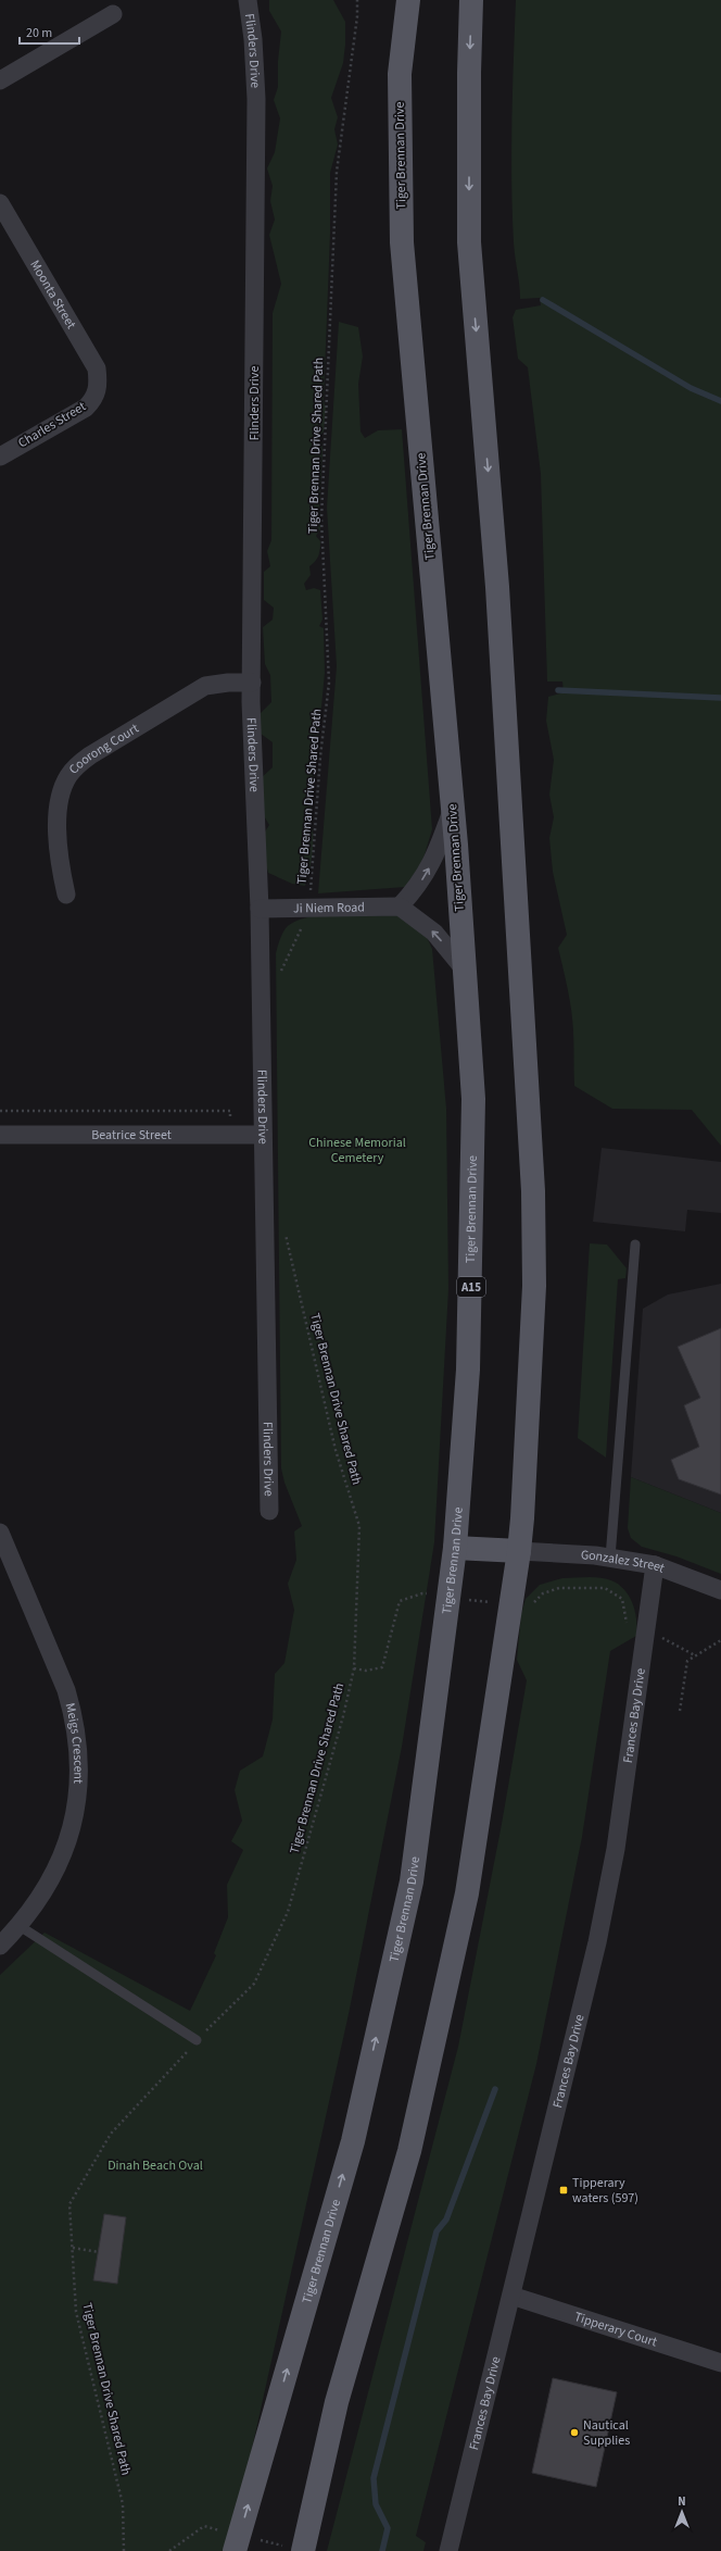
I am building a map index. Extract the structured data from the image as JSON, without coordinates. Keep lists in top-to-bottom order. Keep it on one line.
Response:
{"streets":{"main road":["Tiger Brennan Drive","A15"],"street":["Flinders Drive","Moonta Street","Charles Street","Coorong Court","Ji Niem Road","Beatrice Street","Gonzalez Street","Frances Bay Drive","Meigs Crescent","Tipperary Court"],"path":["Tiger Brennan Drive Shared Path"]},"crossings":[["Flinders Drive","Coorong Court"],["Flinders Drive","Ji Niem Road"],["Flinders Drive","Beatrice Street"],["Moonta Street","Charles Street"],["Gonzalez Street","Frances Bay Drive"],["Frances Bay Drive","Tipperary Court"]],"parks":["Chinese Memorial Cemetery","Dinah Beach Oval"],"places":{"transit":["Tipperary waters (597)"],"other":["Nautical Supplies"]},"scale_bar":"20 m","north":"top"}
